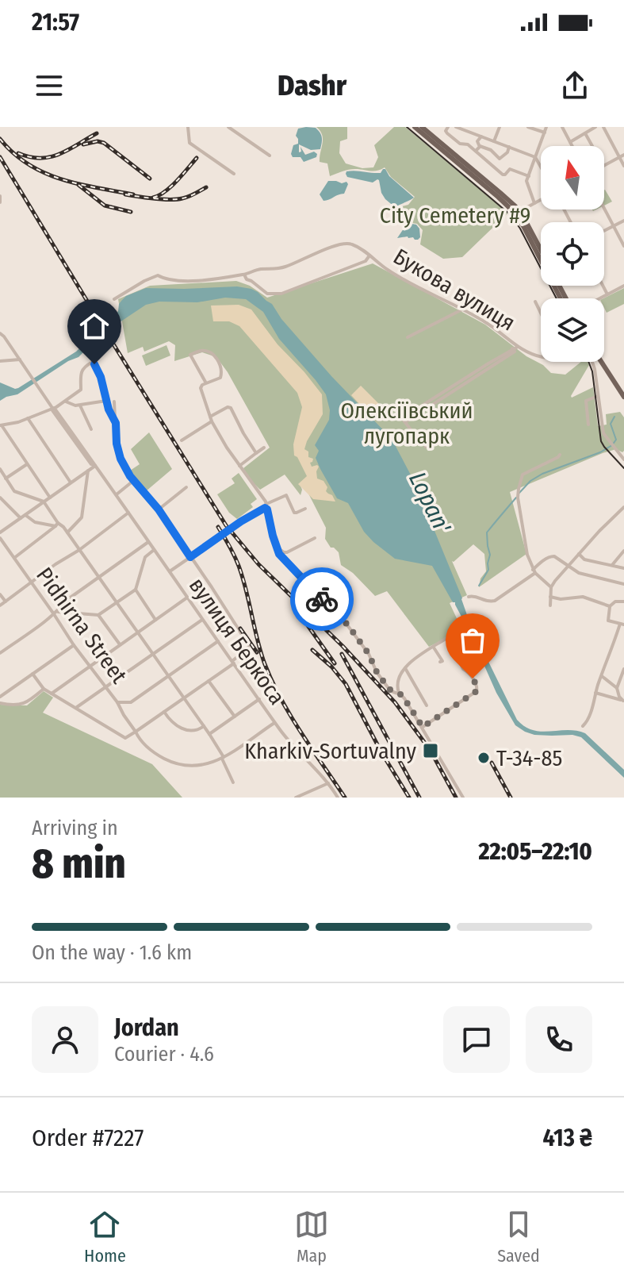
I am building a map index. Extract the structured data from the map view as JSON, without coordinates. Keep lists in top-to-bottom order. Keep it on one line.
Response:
{"streets":{"street":["Букова вулиця","Pidhirna Street","вулиця Беркоса"]},"water":["Lopan'"],"parks":["City Cemetery #9","Олексіївський лугопарк"],"places":{"transit":["Kharkіv-Sortuvalny"],"other":["Т-34-85"]},"north":"top","page":{"status":"21:57","header":"Dashr","heading":["8 min","Arriving in","22:05–22:10"],"panel":["Jordan","Courier · 4.6","Order #7227","413 ₴"],"bar":"On the way · 1.6 km","tabs":["Home","Map","Saved"]}}
